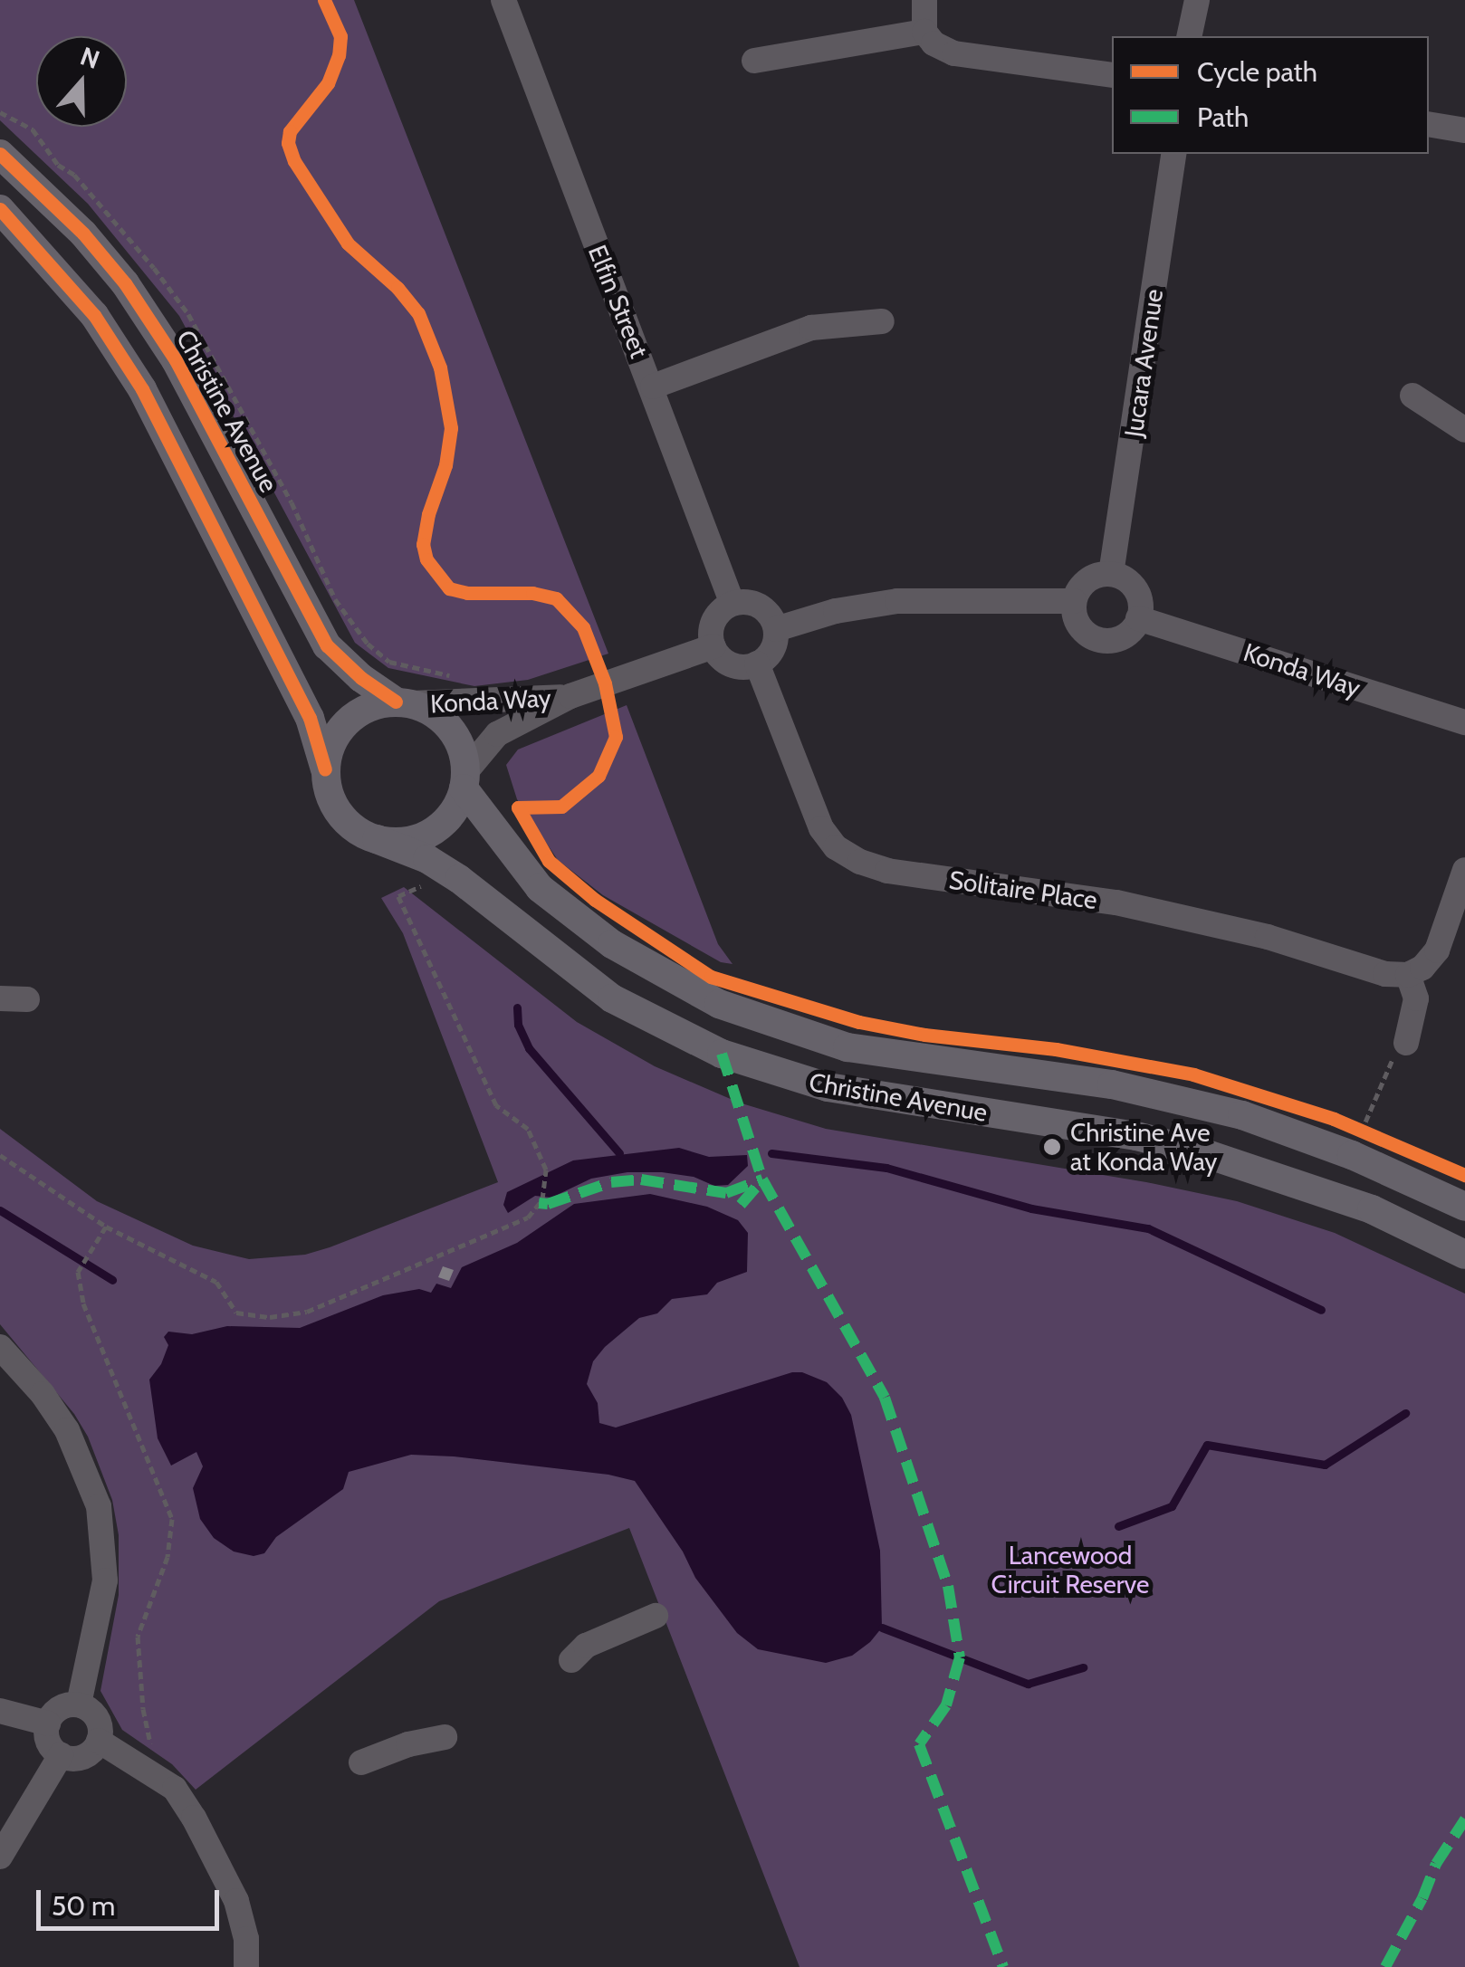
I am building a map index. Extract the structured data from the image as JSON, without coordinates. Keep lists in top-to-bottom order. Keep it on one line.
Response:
{"streets":{"main road":["Christine Avenue"],"street":["Elfin Street","Jucara Avenue","Konda Way","Solitaire Place"]},"crossings":[["Elfin Street","Konda Way"],["Elfin Street","Solitaire Place"],["Jucara Avenue","Konda Way"],["Christine Avenue","Konda Way"],["Konda Way","Solitaire Place"]],"parks":["Lancewood Circuit Reserve"],"places":["Christine Ave at Konda Way"],"legend":["Cycle path","Path"],"scale_bar":"50 m","north":"top"}
